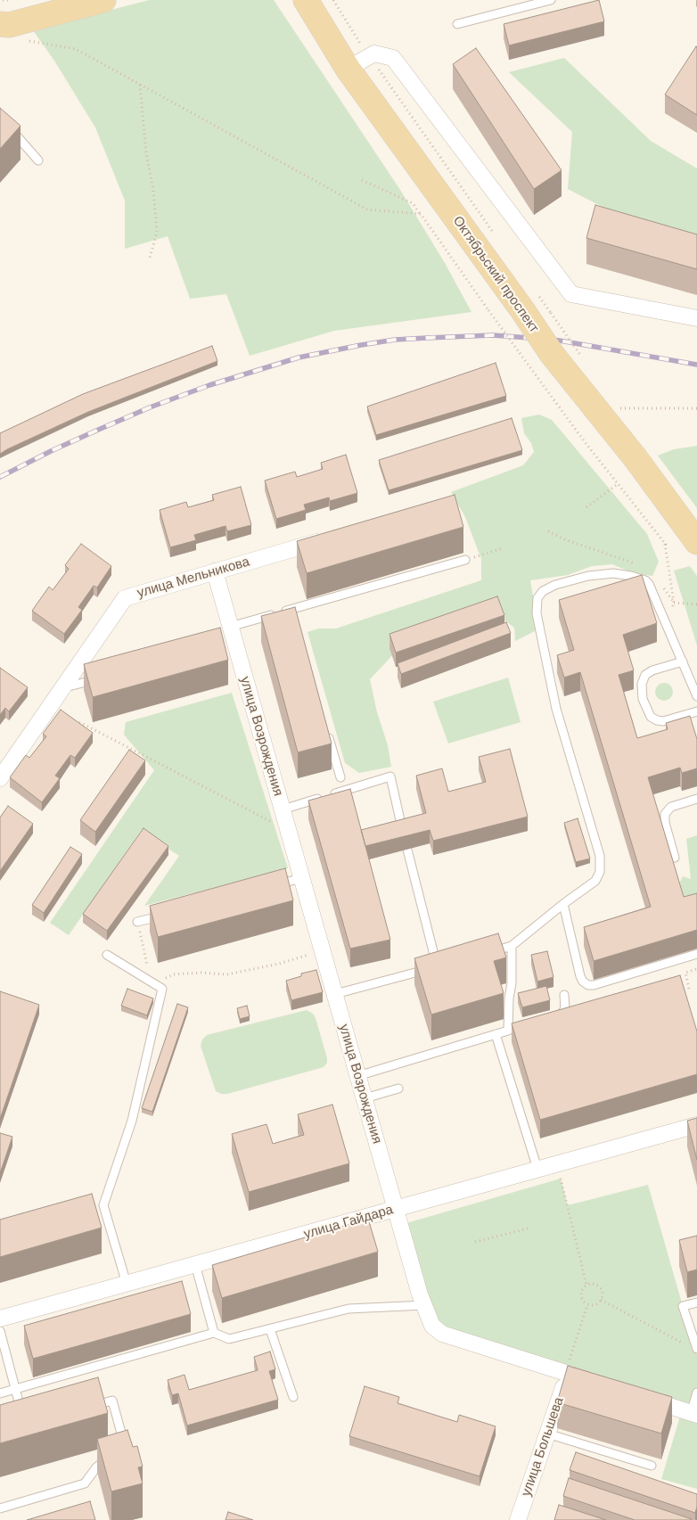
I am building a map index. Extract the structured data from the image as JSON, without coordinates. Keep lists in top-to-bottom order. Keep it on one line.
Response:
{"streets":{"main road":["Октябрьский проспект"],"street":["улица Мельникова","улица Возрождения","улица Гайдара","улица Большева"]},"crossings":[["улица Мельникова","улица Возрождения"],["улица Возрождения","улица Гайдара"],["улица Возрождения","улица Большева"]]}
